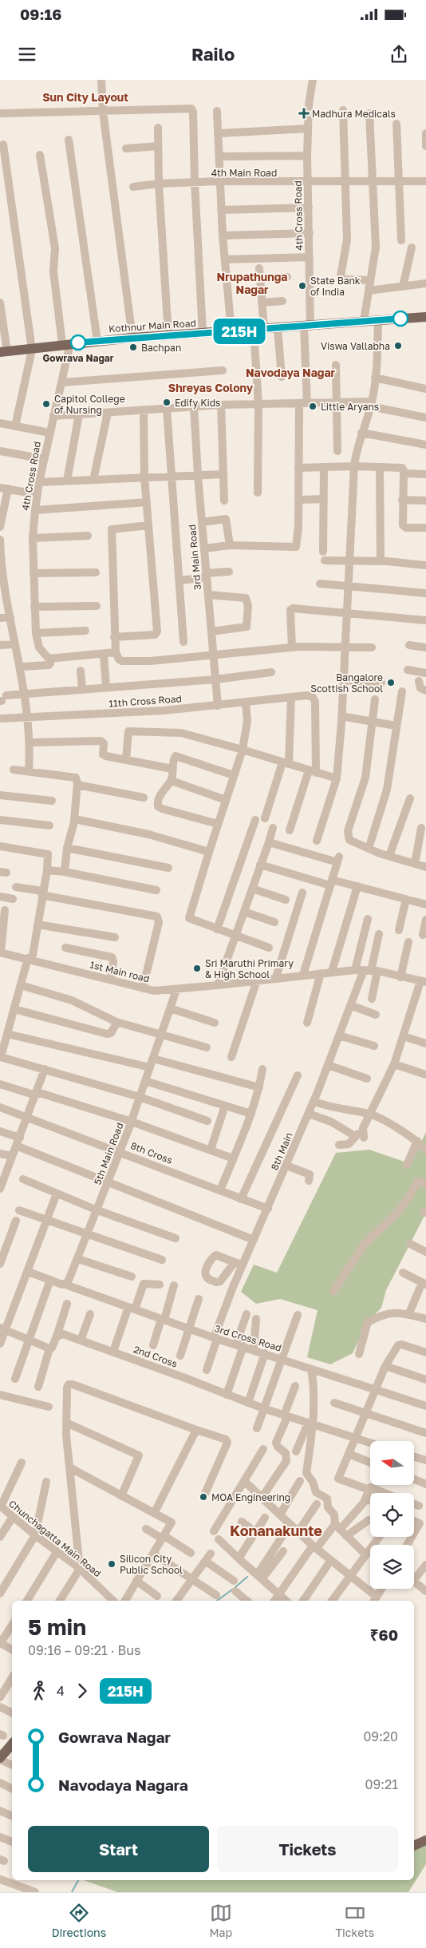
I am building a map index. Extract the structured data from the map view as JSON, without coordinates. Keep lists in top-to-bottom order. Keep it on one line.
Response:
{"streets":{"main road":["Kothnur Main Road"],"street":["4th Main Road","4th Cross Road","3rd Main Road","11th Cross Road","1st Main road","8th Main","8th Cross","5th Main Road","3rd Cross Road","2nd Cross","Chunchagatta Main Road"]},"crossings":[["4th Main Road","4th Cross Road"],["4th Cross Road","Kothnur Main Road"],["3rd Main Road","11th Cross Road"],["1st Main road","8th Main"],["1st Main road","5th Main Road"],["8th Main","8th Cross"],["8th Main","3rd Cross Road"],["8th Cross","5th Main Road"],["5th Main Road","3rd Cross Road"]],"districts":["Sun City Layout","Nrupathunga Nagar","Navodaya Nagar","Shreyas Colony","Konanakunte"],"places":{"health":["Madhura Medicals"],"other":["State Bank of India","Gowrava Nagar","Viswa Vallabha","Bachpan","Edify Kids","Capitol College of Nursing","Little Aryans","Bangalore Scottish School","Sri Maruthi Primary & High School","MOA Engineering","Silicon City Public School"]},"lines":["bus line 215H"],"north":"left","page":{"status":"09:16","header":"Railo","on_map":"215H","heading":["5 min","09:16 – 09:21 · Bus","₹60"],"legs":["4","215H"],"list":[{"name":"Gowrava Nagar","value":"09:20"},{"name":"Navodaya Nagara","value":"09:21"}],"buttons":["Start","Tickets"],"tabs":["Directions","Map","Tickets"]}}
